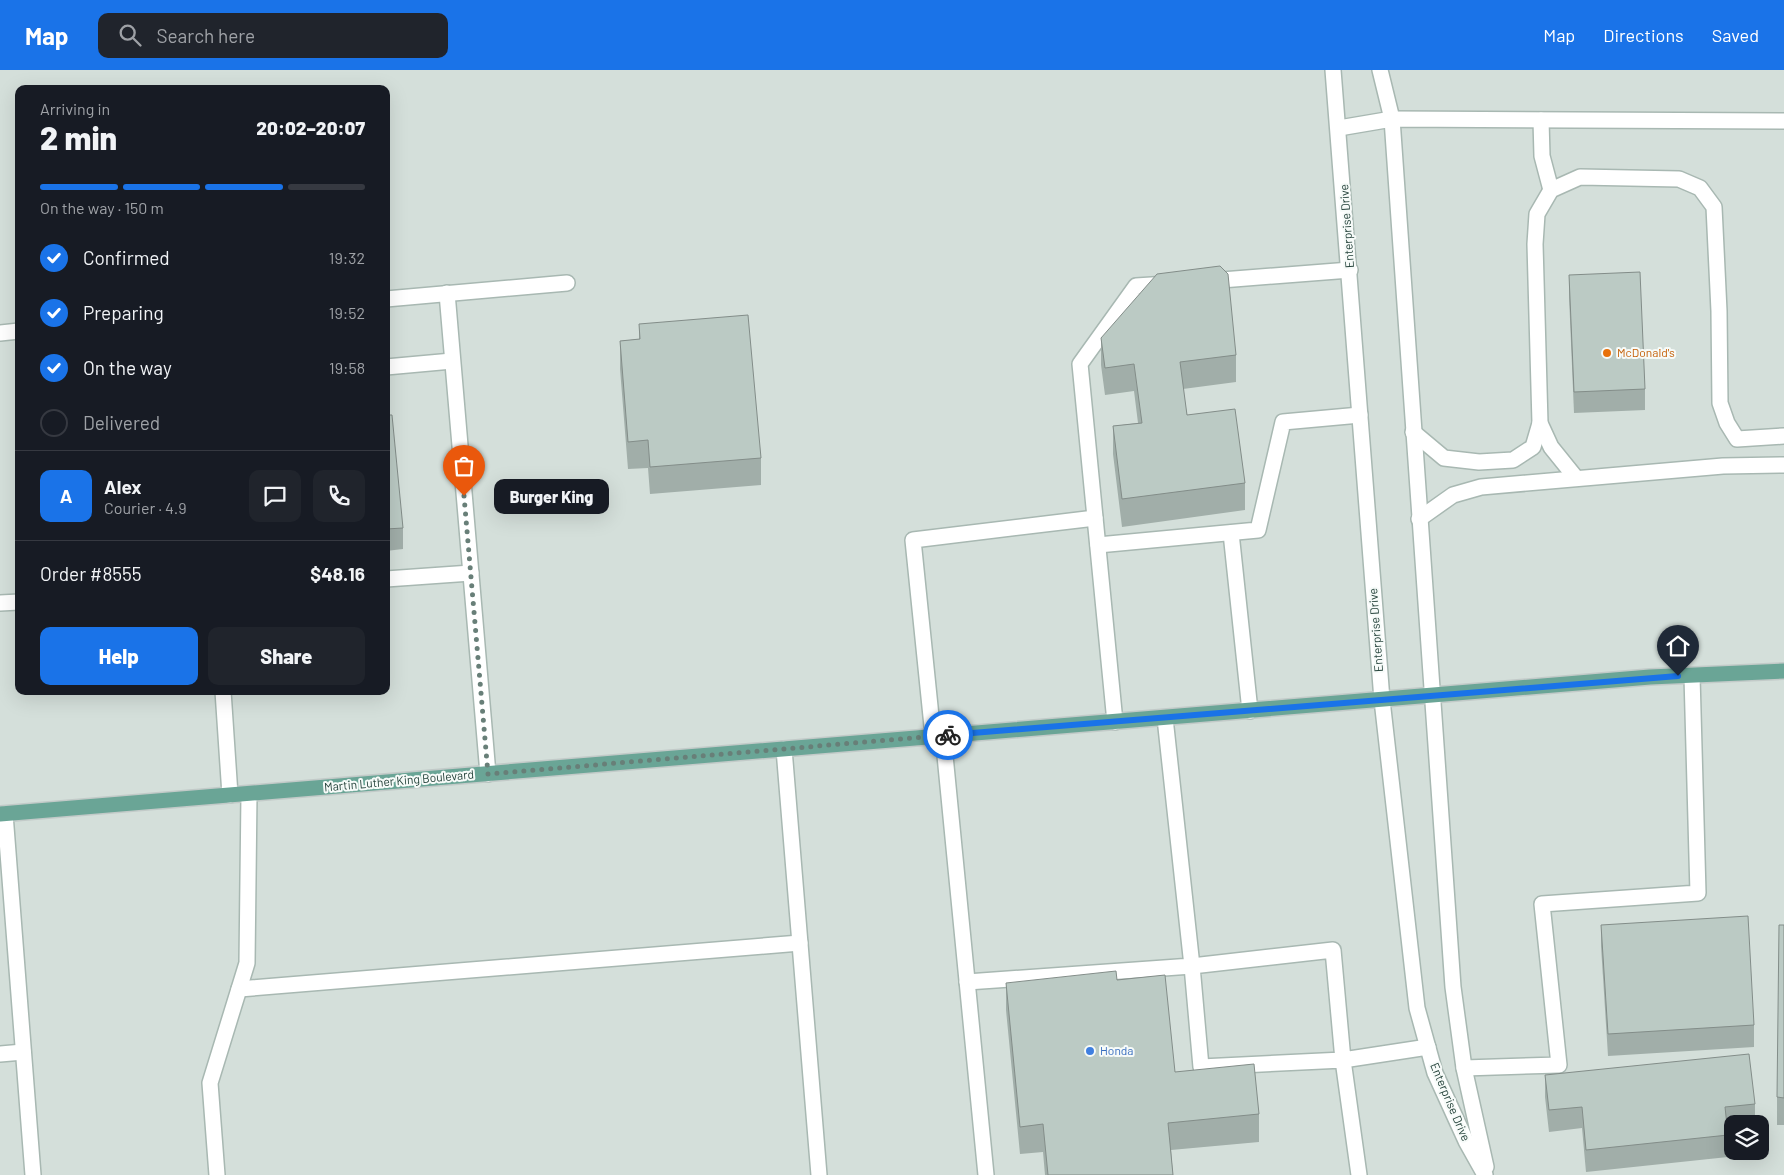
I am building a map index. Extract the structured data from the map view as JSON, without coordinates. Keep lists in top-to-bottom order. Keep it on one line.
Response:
{"streets":{"main road":["Martin Luther King Boulevard"],"street":["Enterprise Drive"]},"crossings":[["Enterprise Drive","Martin Luther King Boulevard"]],"places":["McDonald's","Burger King","Honda"],"page":{"header":"Map","search":"Search here","nav":["Map","Directions","Saved"],"heading":["2 min","Arriving in","20:02–20:07"],"panel":["Alex","Courier · 4.9","Order #8555","$48.16"],"bar":"On the way · 150 m","list":[["Confirmed","19:32"],["Preparing","19:52"],["On the way","19:58"],"Delivered"],"round":"A","bubble":"Burger King","buttons":["Help","Share"]}}
